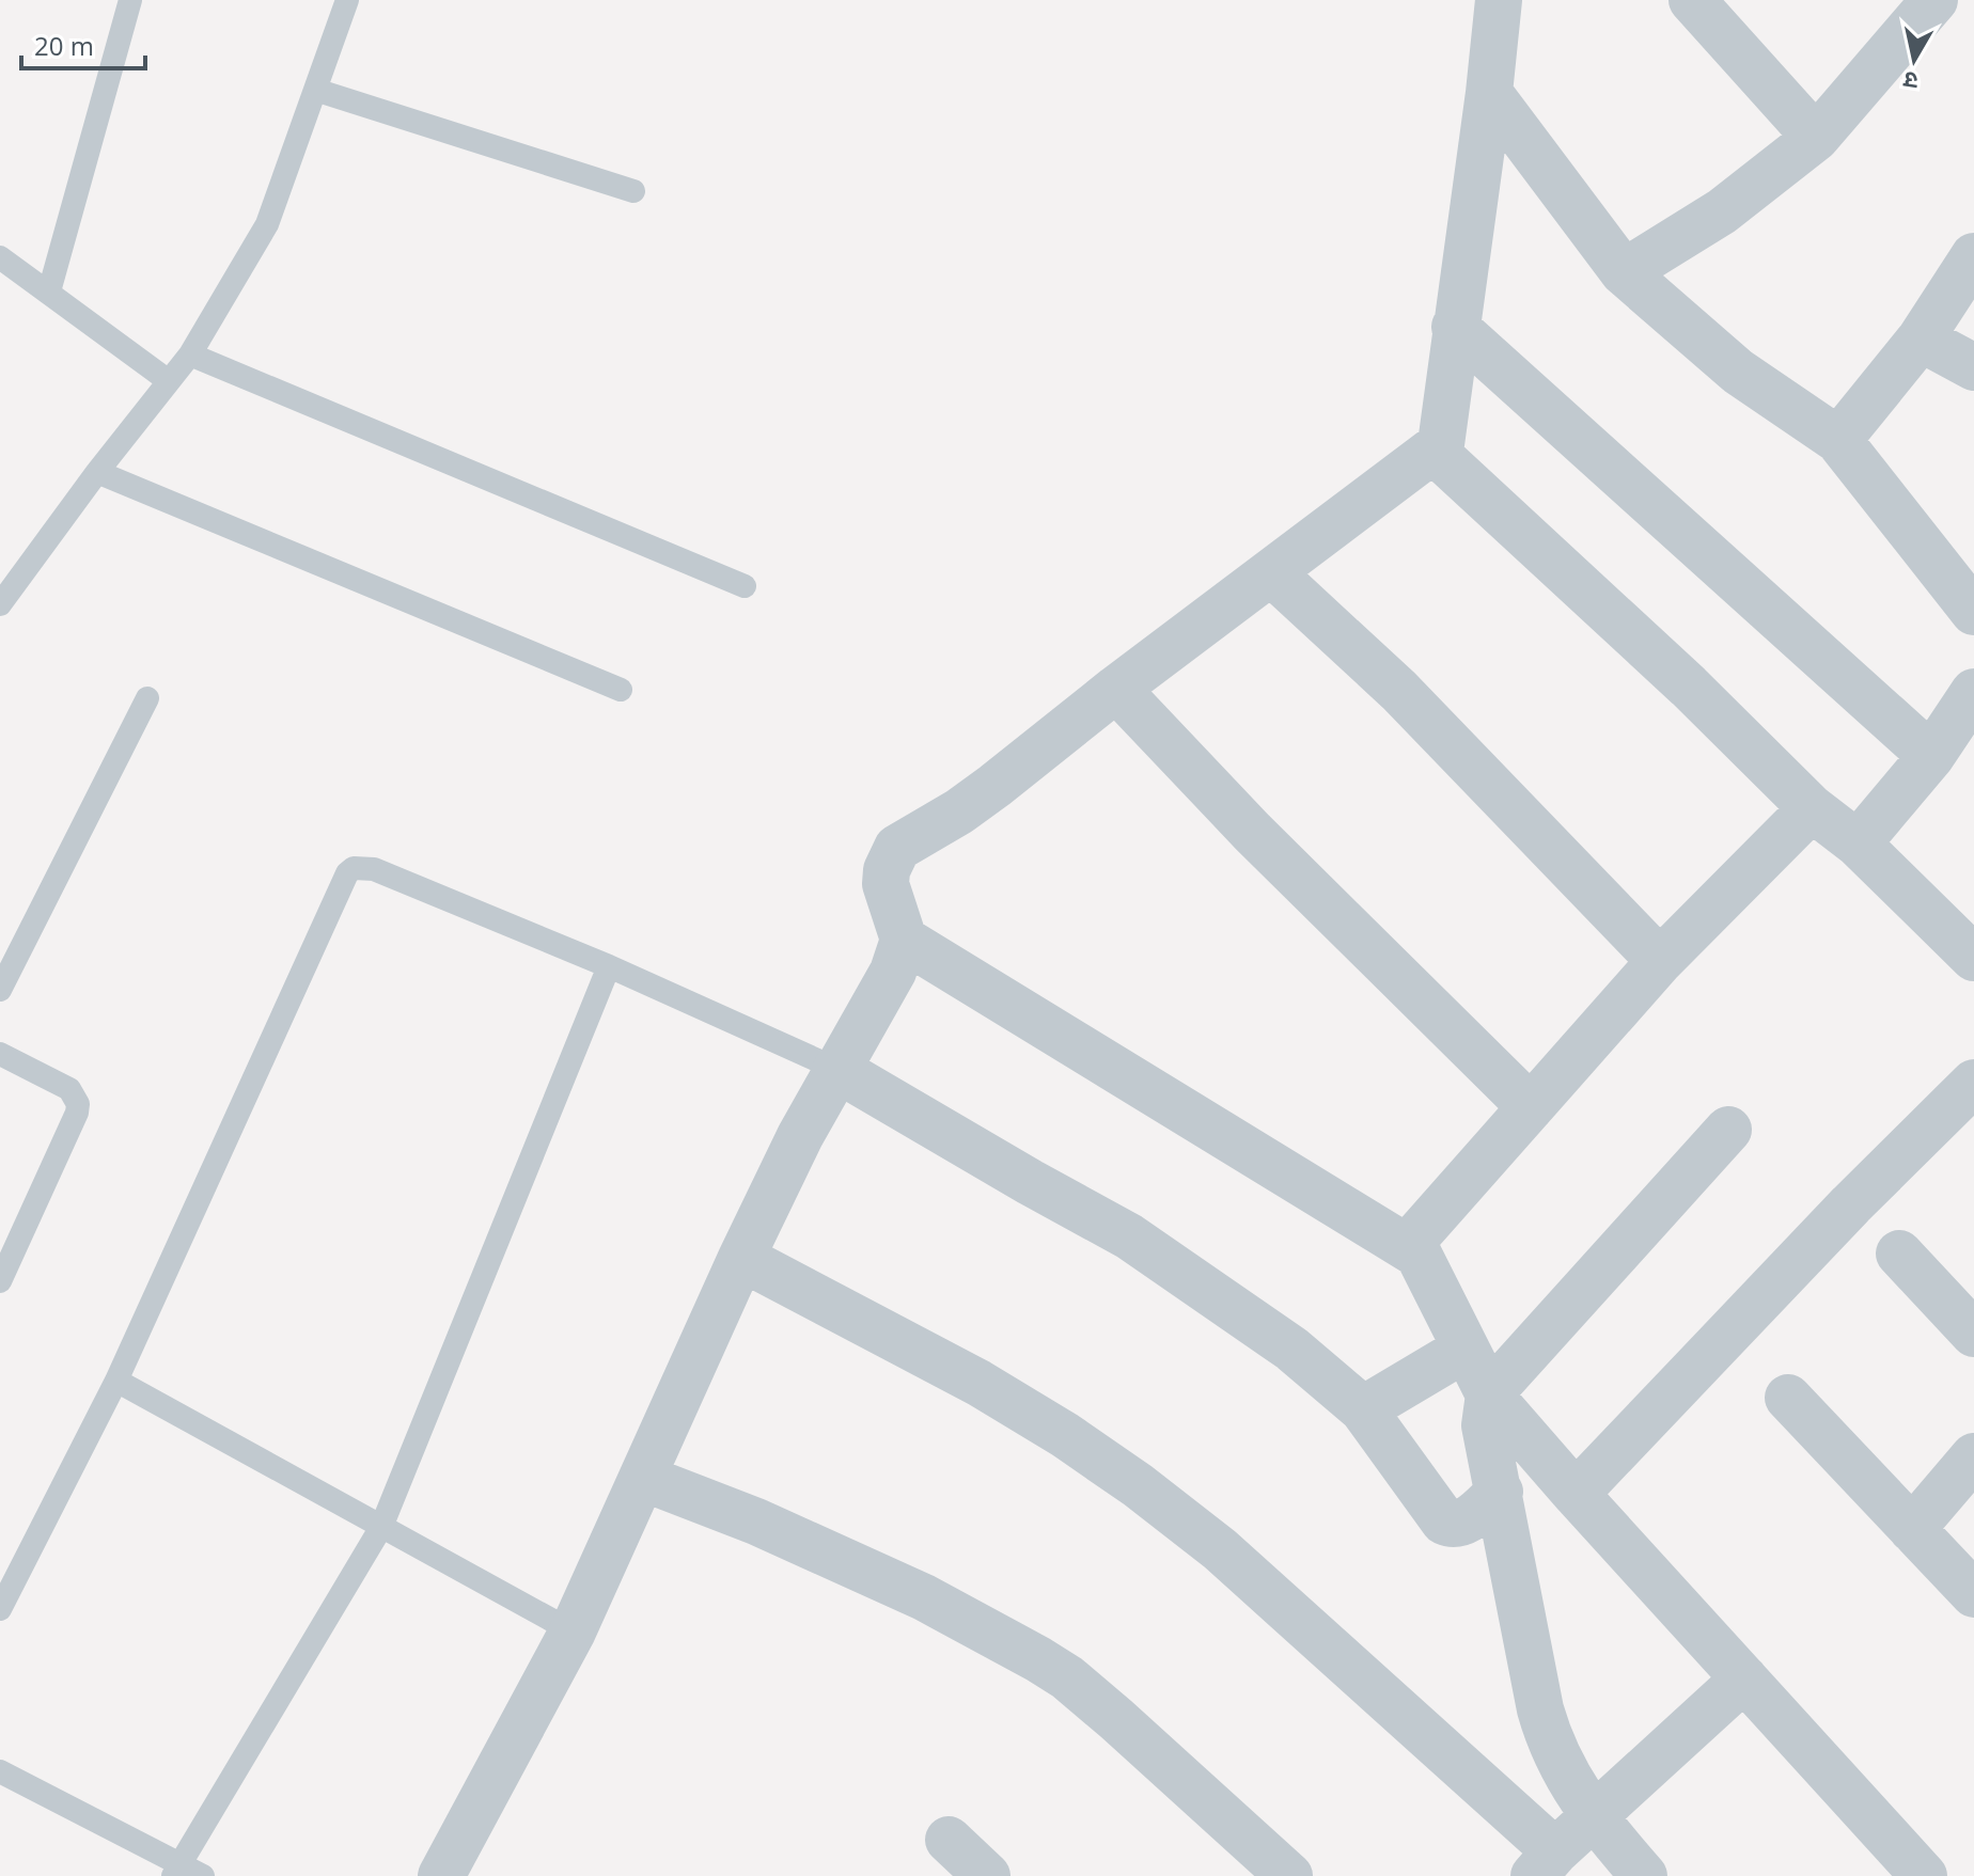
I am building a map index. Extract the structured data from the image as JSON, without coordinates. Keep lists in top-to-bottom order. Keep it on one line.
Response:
{"scale_bar":"20 m","north":"bottom"}
